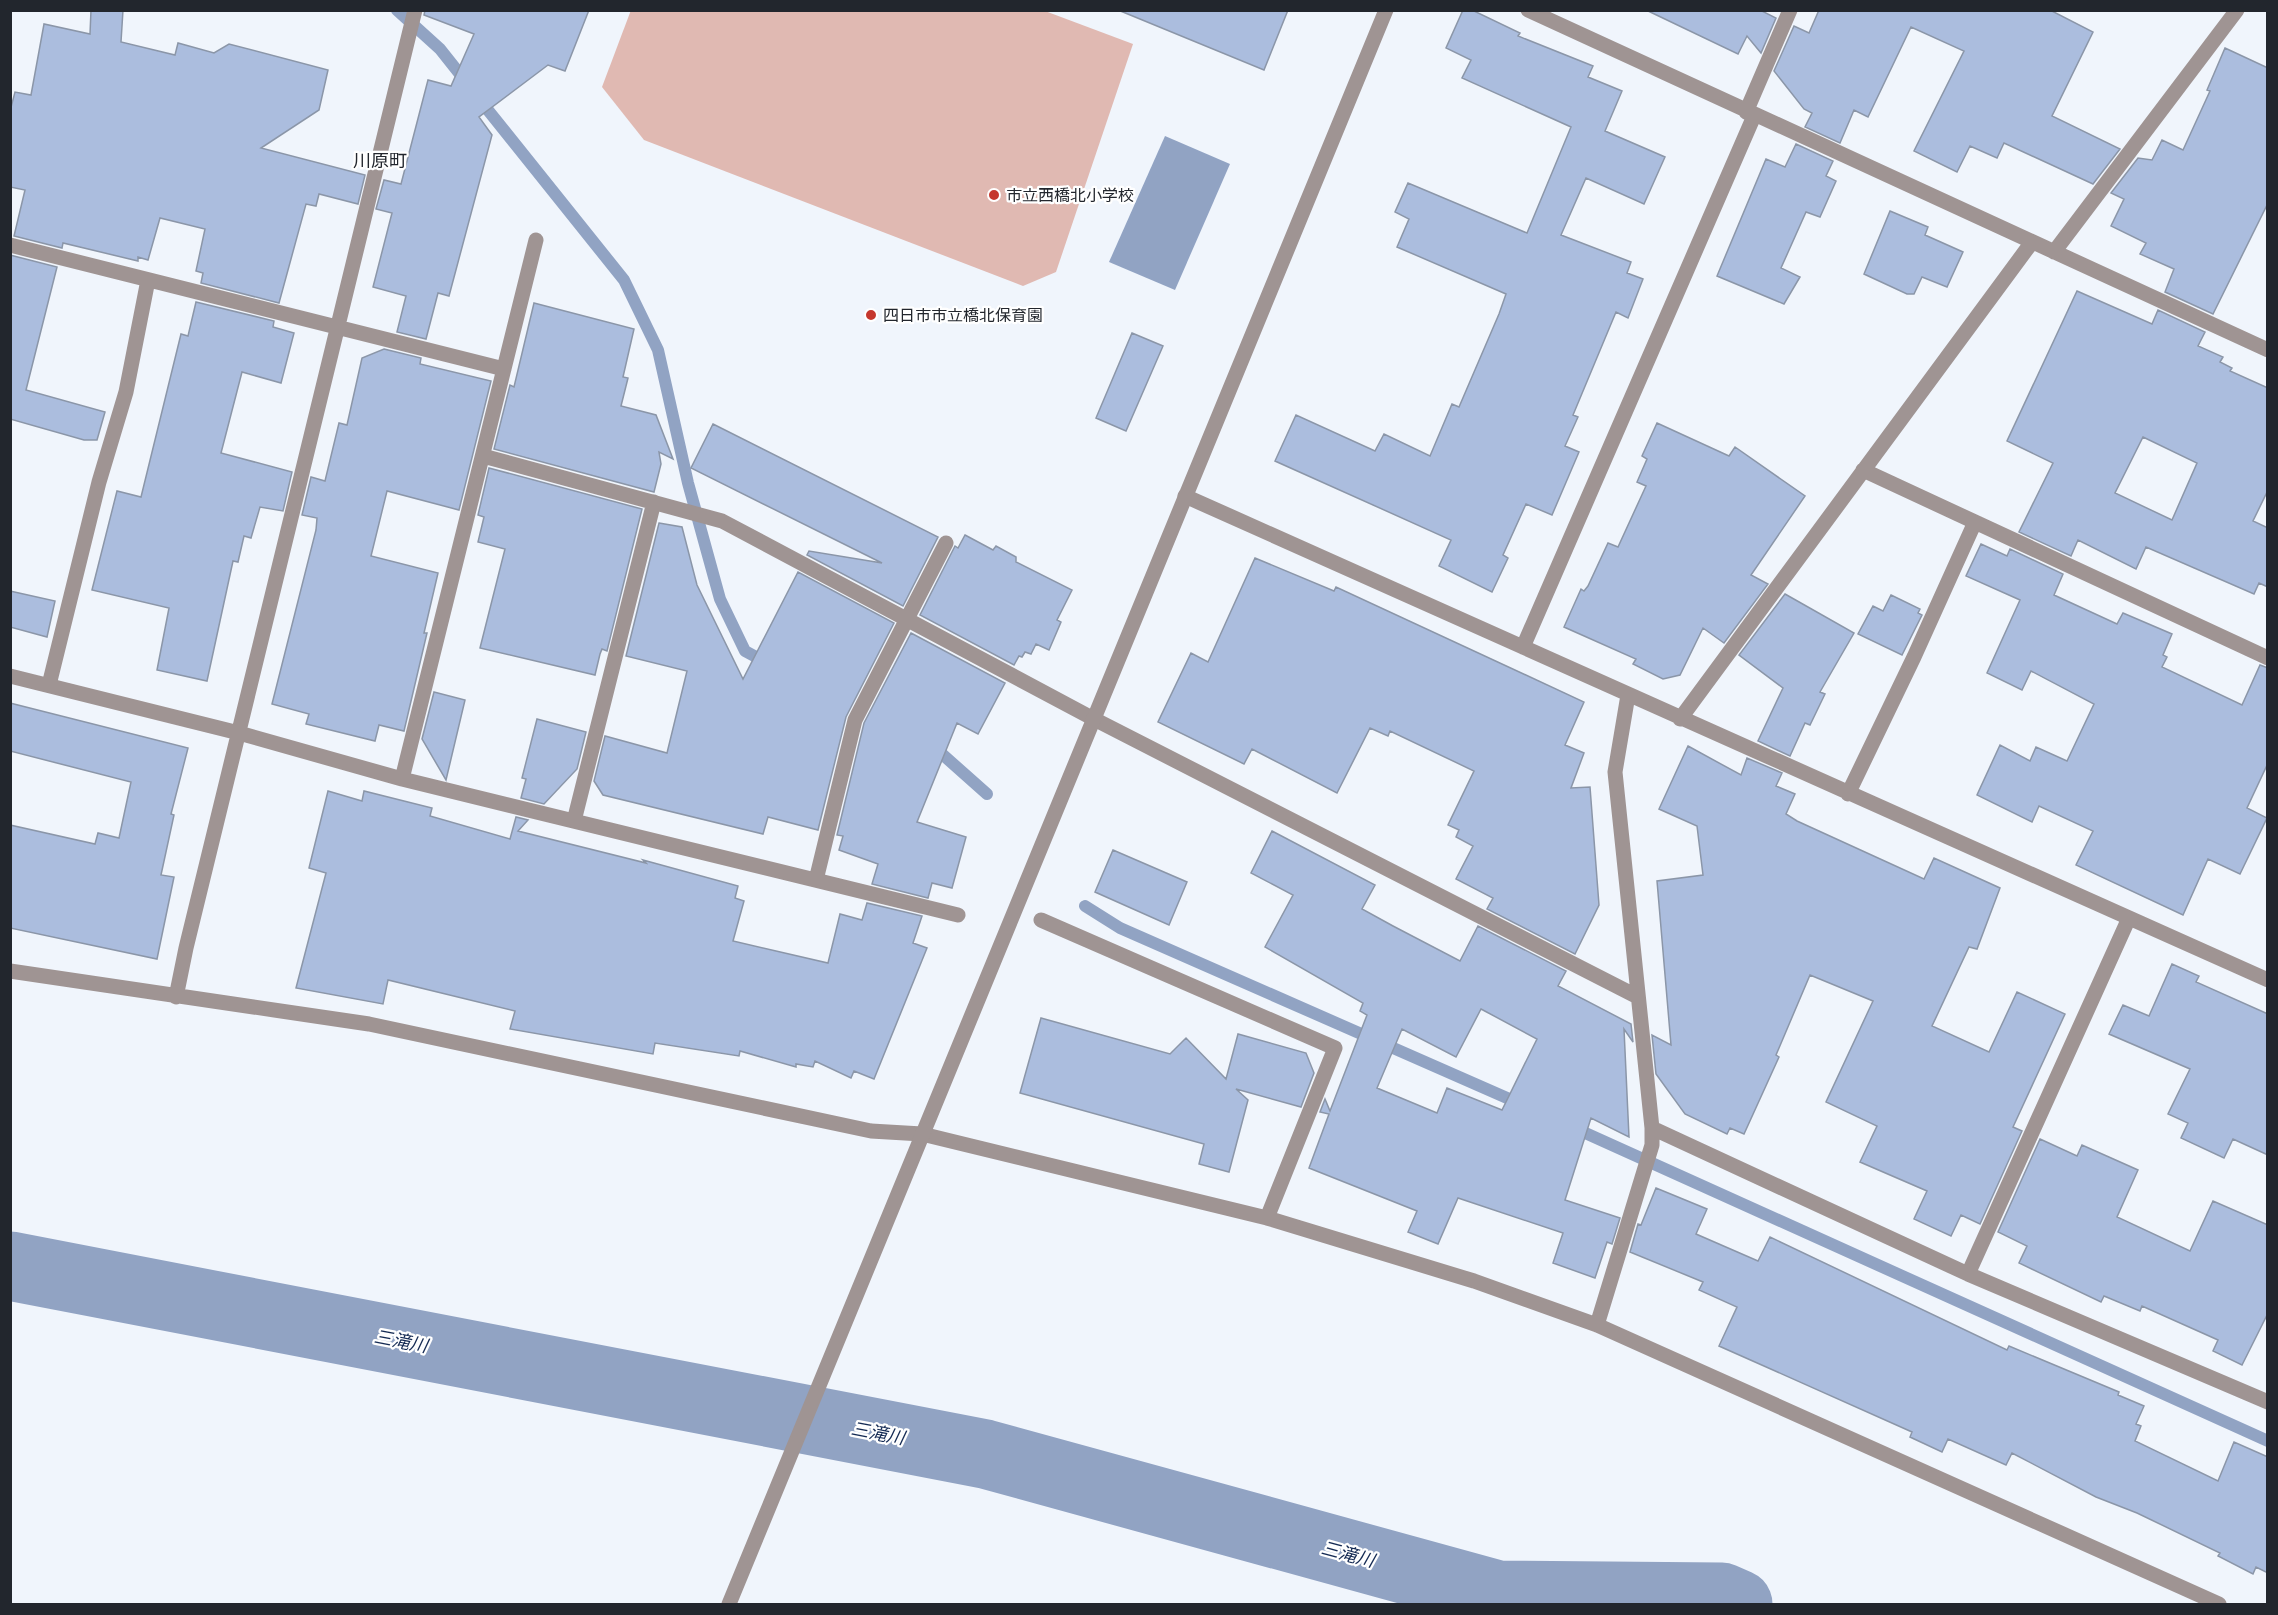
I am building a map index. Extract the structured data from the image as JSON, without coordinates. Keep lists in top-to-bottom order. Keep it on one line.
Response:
{"districts":["川原町"],"water":["三滝川"],"places":["市立西橋北小学校","四日市市立橋北保育園"]}
